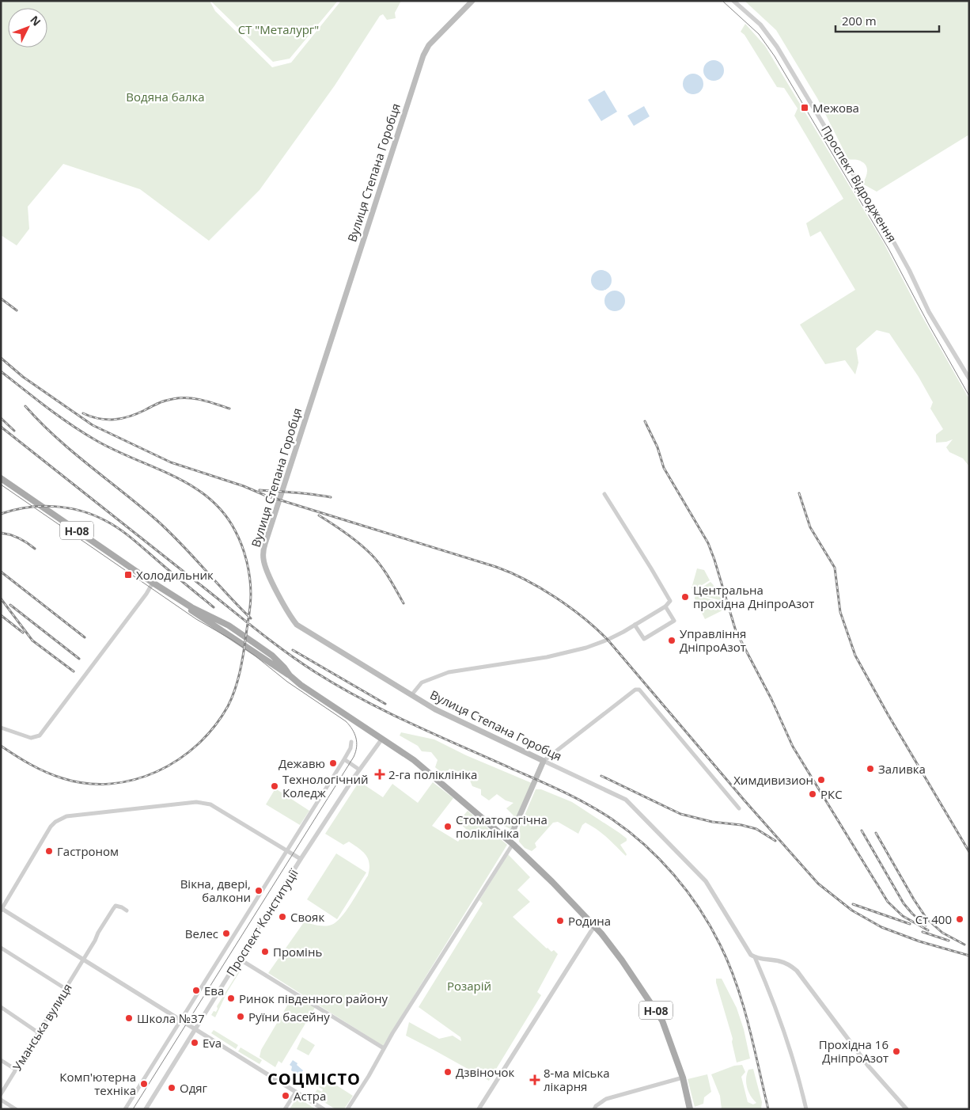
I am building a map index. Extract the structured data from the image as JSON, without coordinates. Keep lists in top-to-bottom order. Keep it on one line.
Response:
{"streets":{"main road":["Вулиця Степана Горобця","Н-08"],"street":["Проспект Відродження","Проспект Конституції","Уманська вулиця"]},"crossings":[["Н-08","Проспект Конституції"]],"districts":["СОЦМІСТО"],"parks":["СТ \"Металург\"","Водяна балка","Розарій"],"places":{"transit":["Межова","Холодильник"],"other":["Центральна прохідна ДніпроАзот","Управління ДніпроАзот","Дежавю","Заливка","Химдивизион","Технологічний Коледж","РКС","Стоматологічна поліклініка","Гастроном","Вікна, двері, балкони","Свояк","Ст 400","Родина","Велес","Промінь","Ева","Ринок південного району","Руїни басейну","Школа №37","Eva","Прохідна 16 ДніпроАзот","Дзвіночок","Комп'ютерна техніка","Одяг","Астра"],"health":["2-га поліклініка","8-ма міська лікарня"]},"scale_bar":"200 m","north":"top right"}
